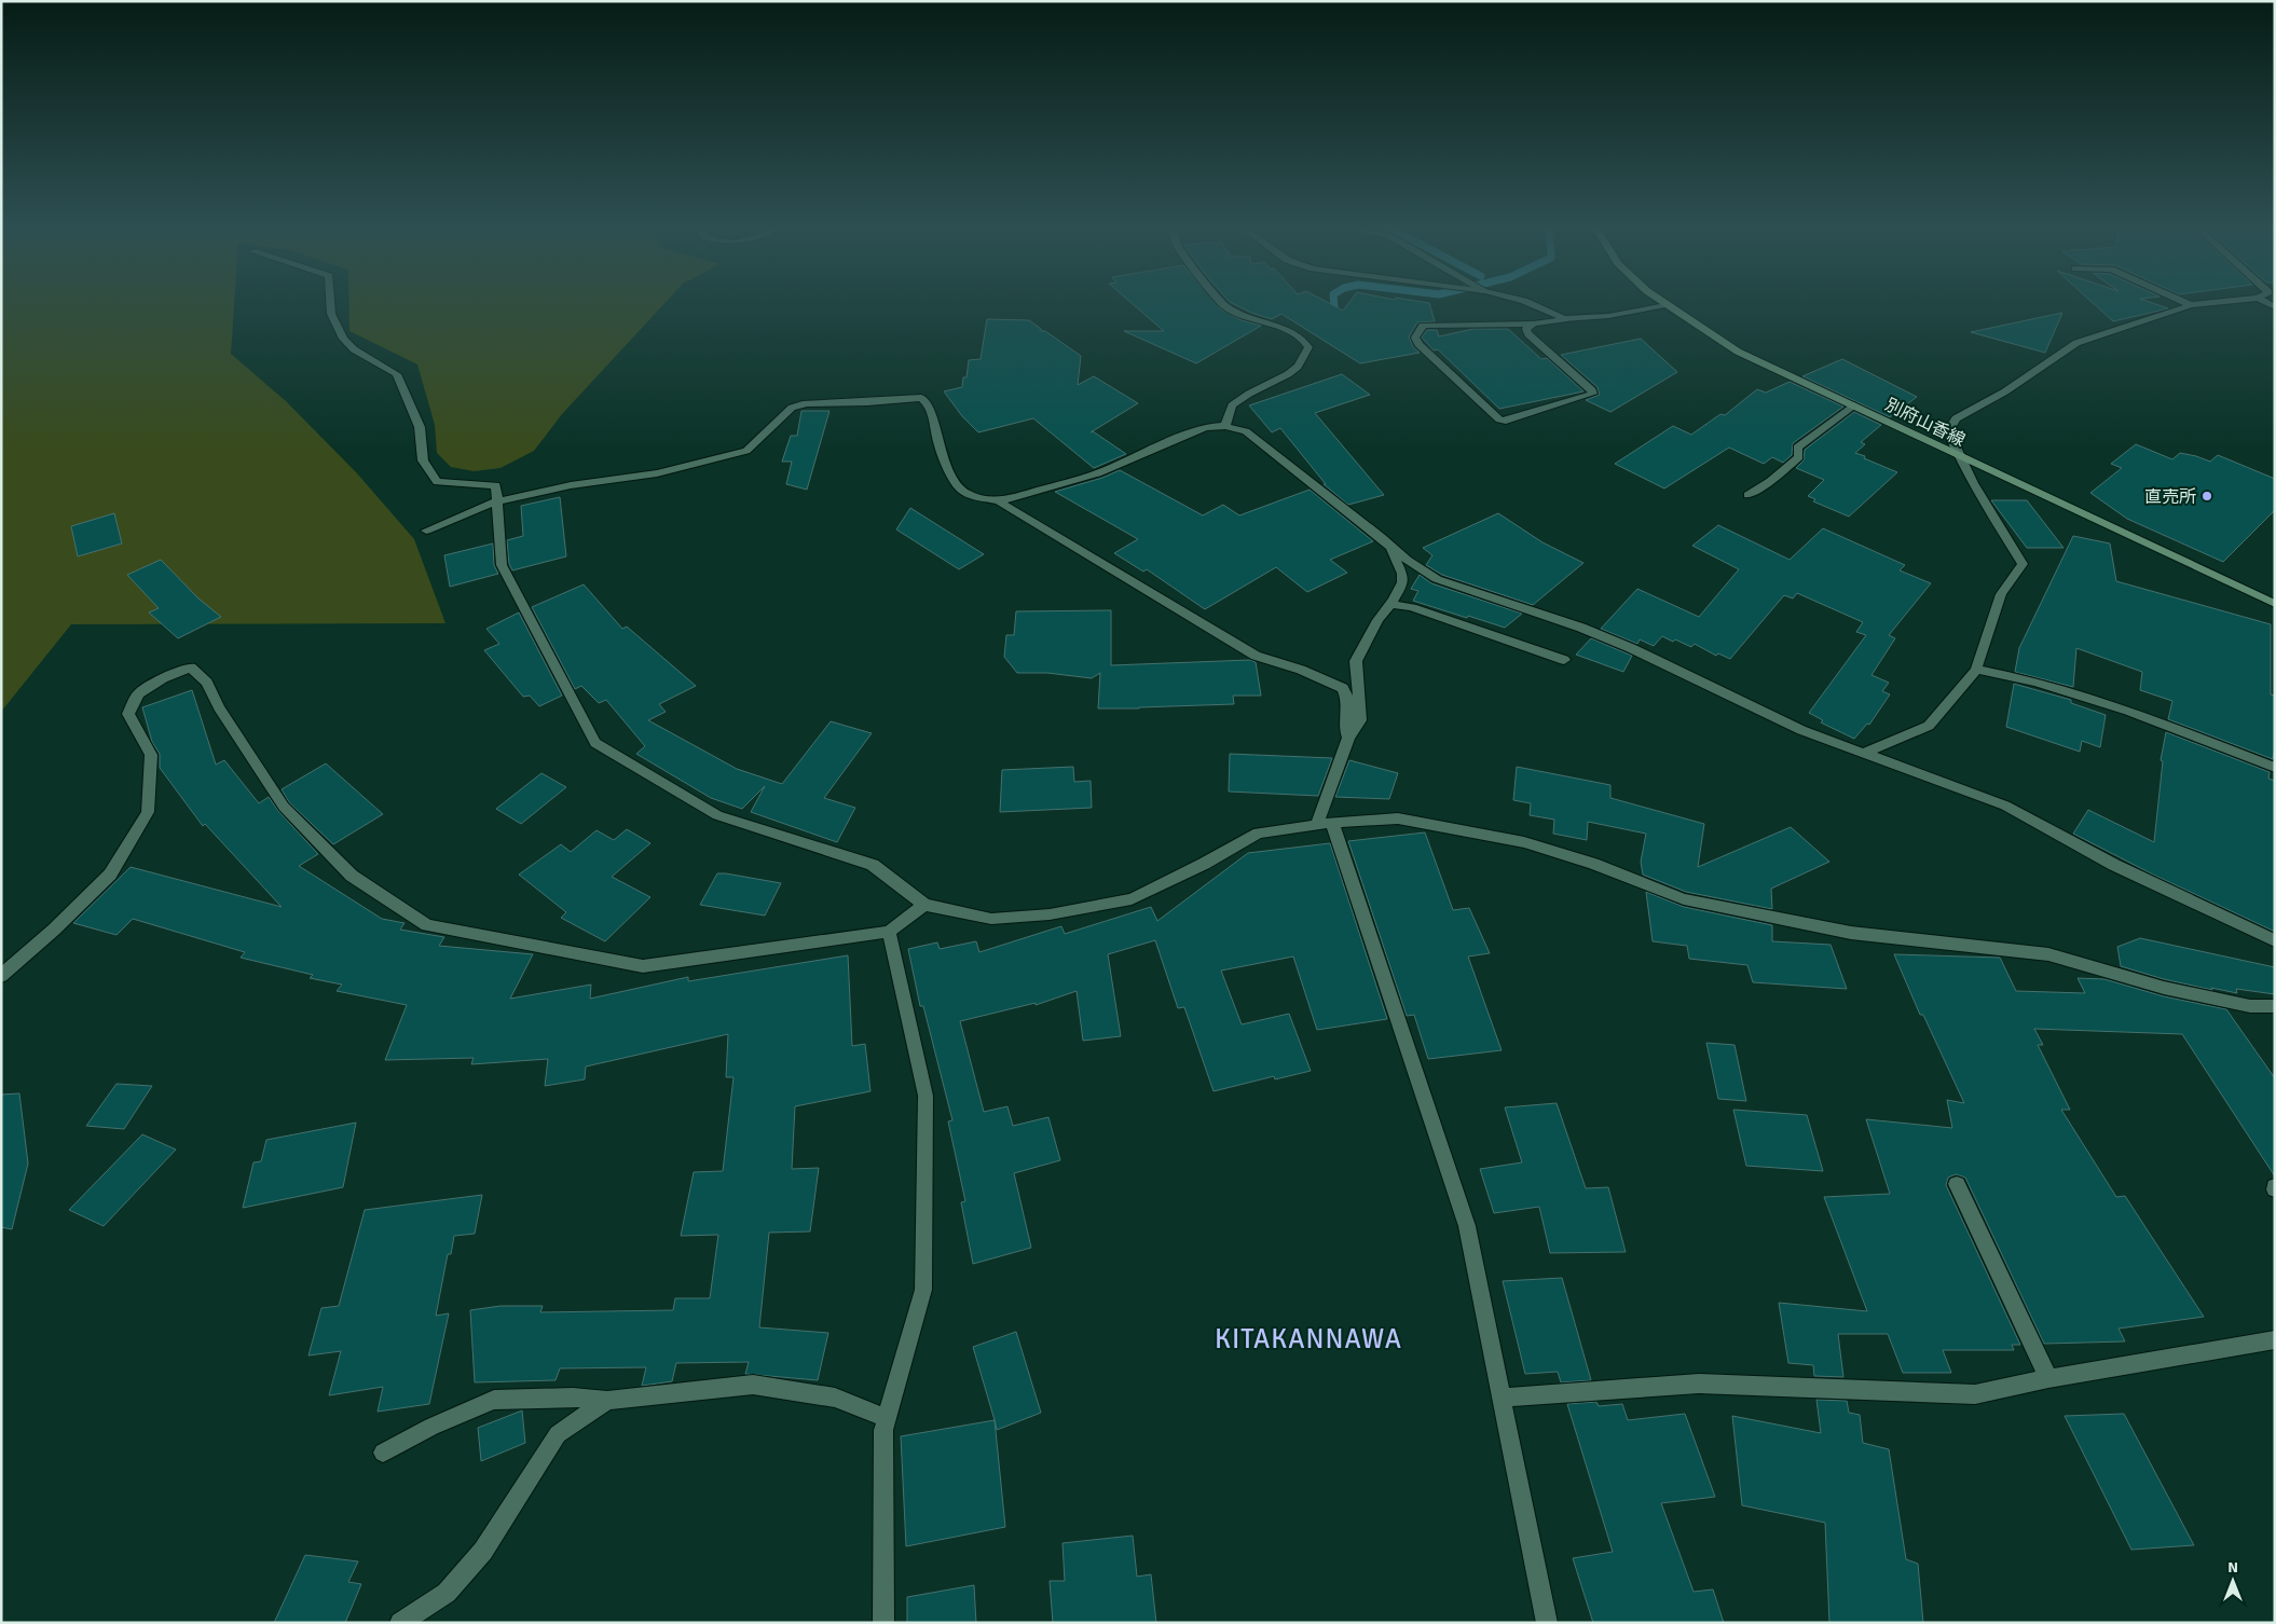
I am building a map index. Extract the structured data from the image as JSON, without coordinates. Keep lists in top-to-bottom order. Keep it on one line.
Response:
{"streets":{"main road":["別府山香線"]},"districts":["KITAKANNAWA"],"places":["直売所"],"north":"top"}
